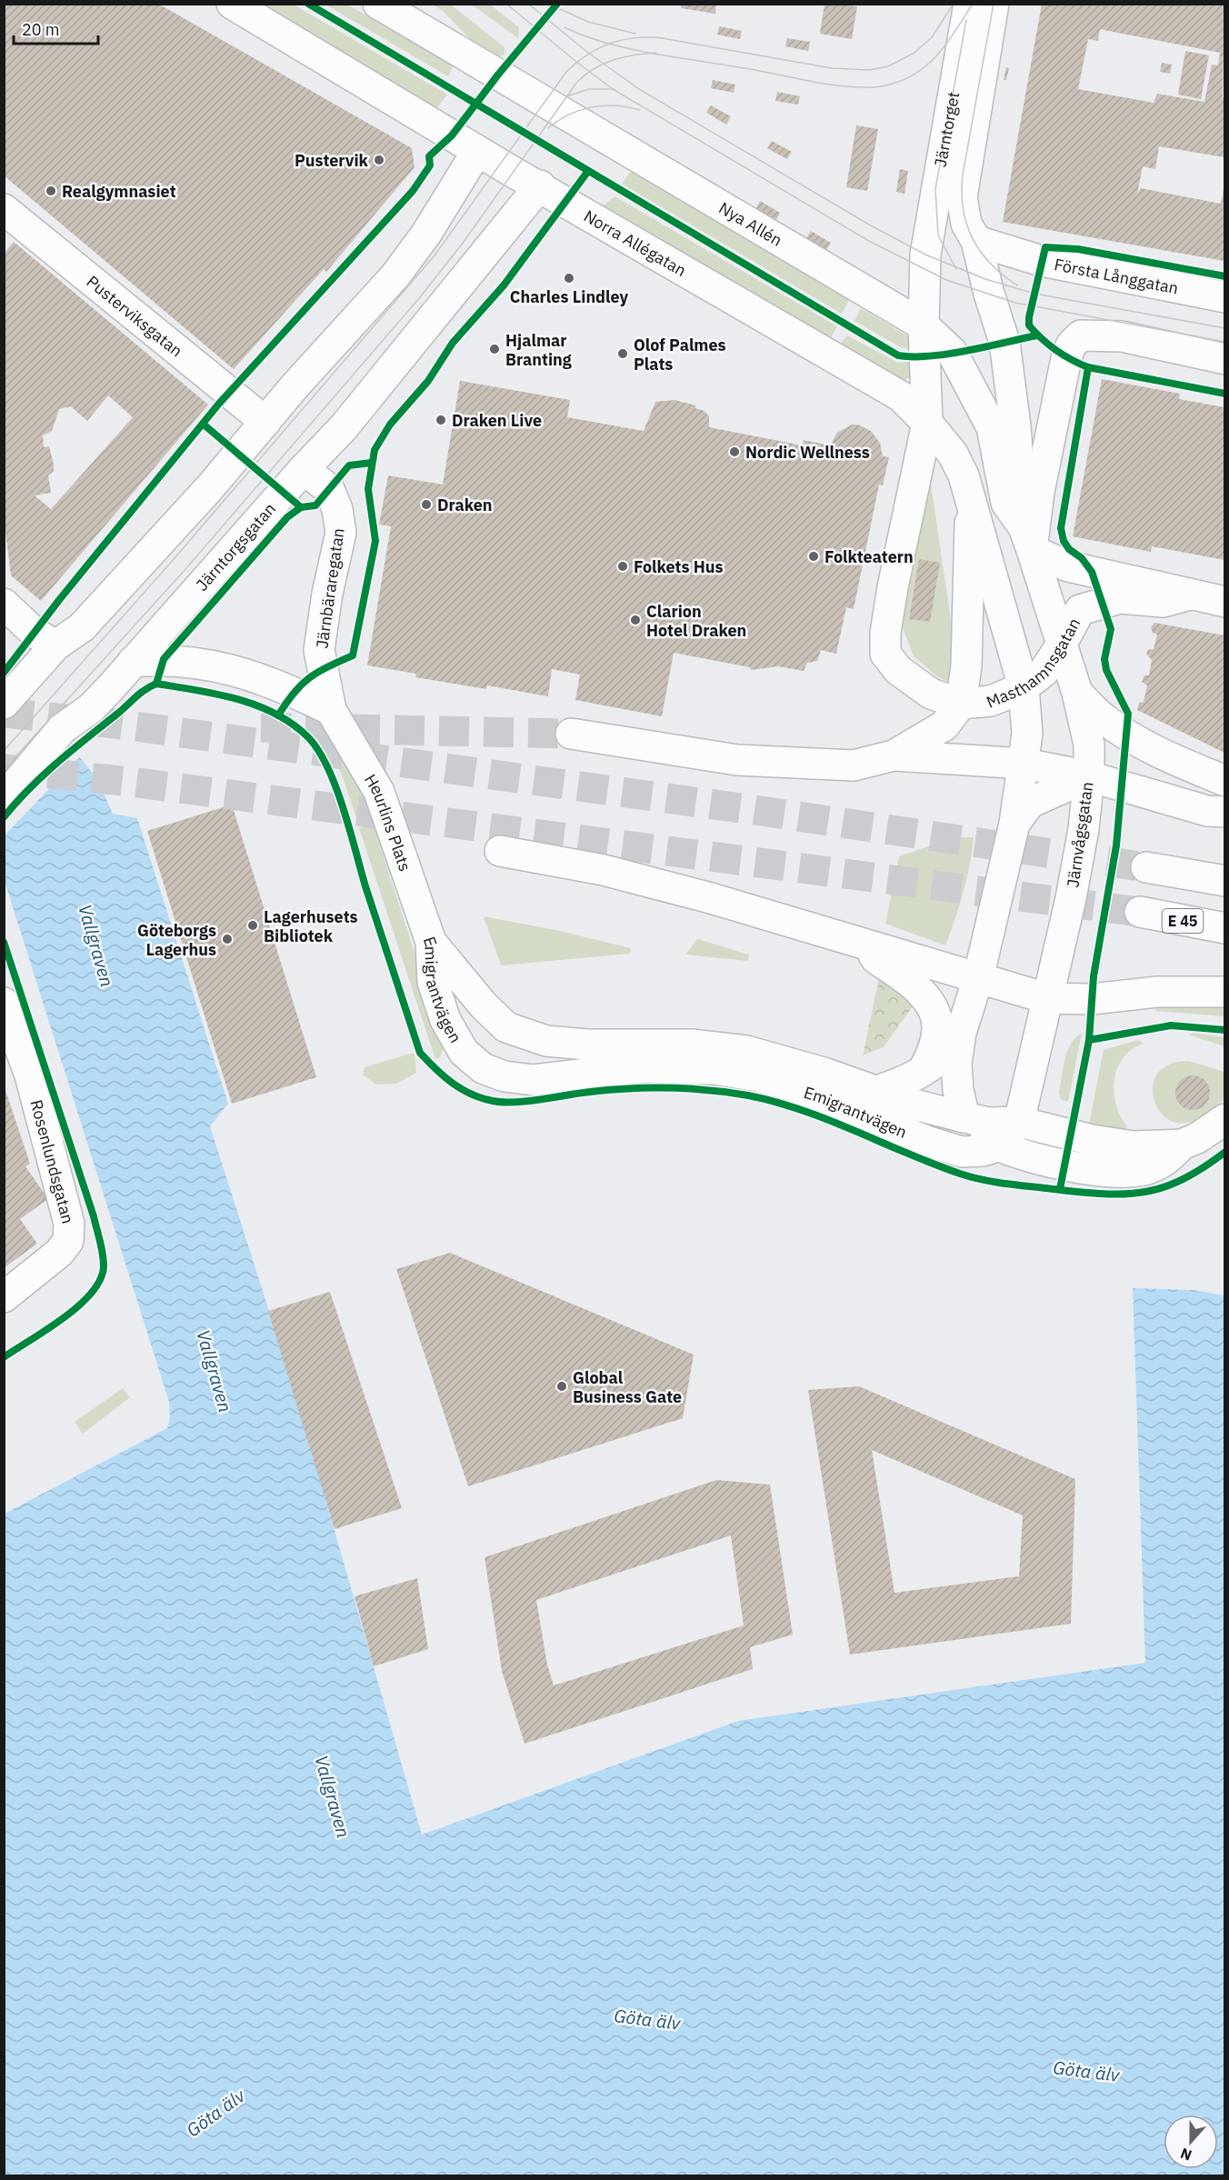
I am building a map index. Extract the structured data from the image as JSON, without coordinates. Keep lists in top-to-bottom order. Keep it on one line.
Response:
{"streets":{"main road":["Järntorget","Nya Allén","Norra Allégatan","Första Långgatan","Pusterviksgatan","Järntorgsgatan","Järnbäraregatan","Masthamnsgatan","Heurlins Plats","Järnvågsgatan","E 45","Emigrantvägen","Rosenlundsgatan"]},"crossings":[["Järntorget","Nya Allén"],["Järntorget","Första Långgatan"],["Järntorget","Järnvågsgatan"],["Nya Allén","Masthamnsgatan"],["Nya Allén","Järnvågsgatan"],["Norra Allégatan","Järntorgsgatan"],["Första Långgatan","Järnvågsgatan"],["Järntorgsgatan","Järnbäraregatan"],["Järnbäraregatan","Heurlins Plats"],["Masthamnsgatan","Järnvågsgatan"],["Heurlins Plats","Emigrantvägen"],["Järnvågsgatan","Emigrantvägen"]],"water":["Vallgraven","Göta älv"],"places":["Pustervik","Realgymnasiet","Charles Lindley","Hjalmar Branting","Olof Palmes Plats","Draken Live","Nordic Wellness","Draken","Folkteatern","Folkets Hus","Clarion Hotel Draken","Lagerhusets Bibliotek","Göteborgs Lagerhus","Global Business Gate"],"scale_bar":"20 m","north":"bottom"}
